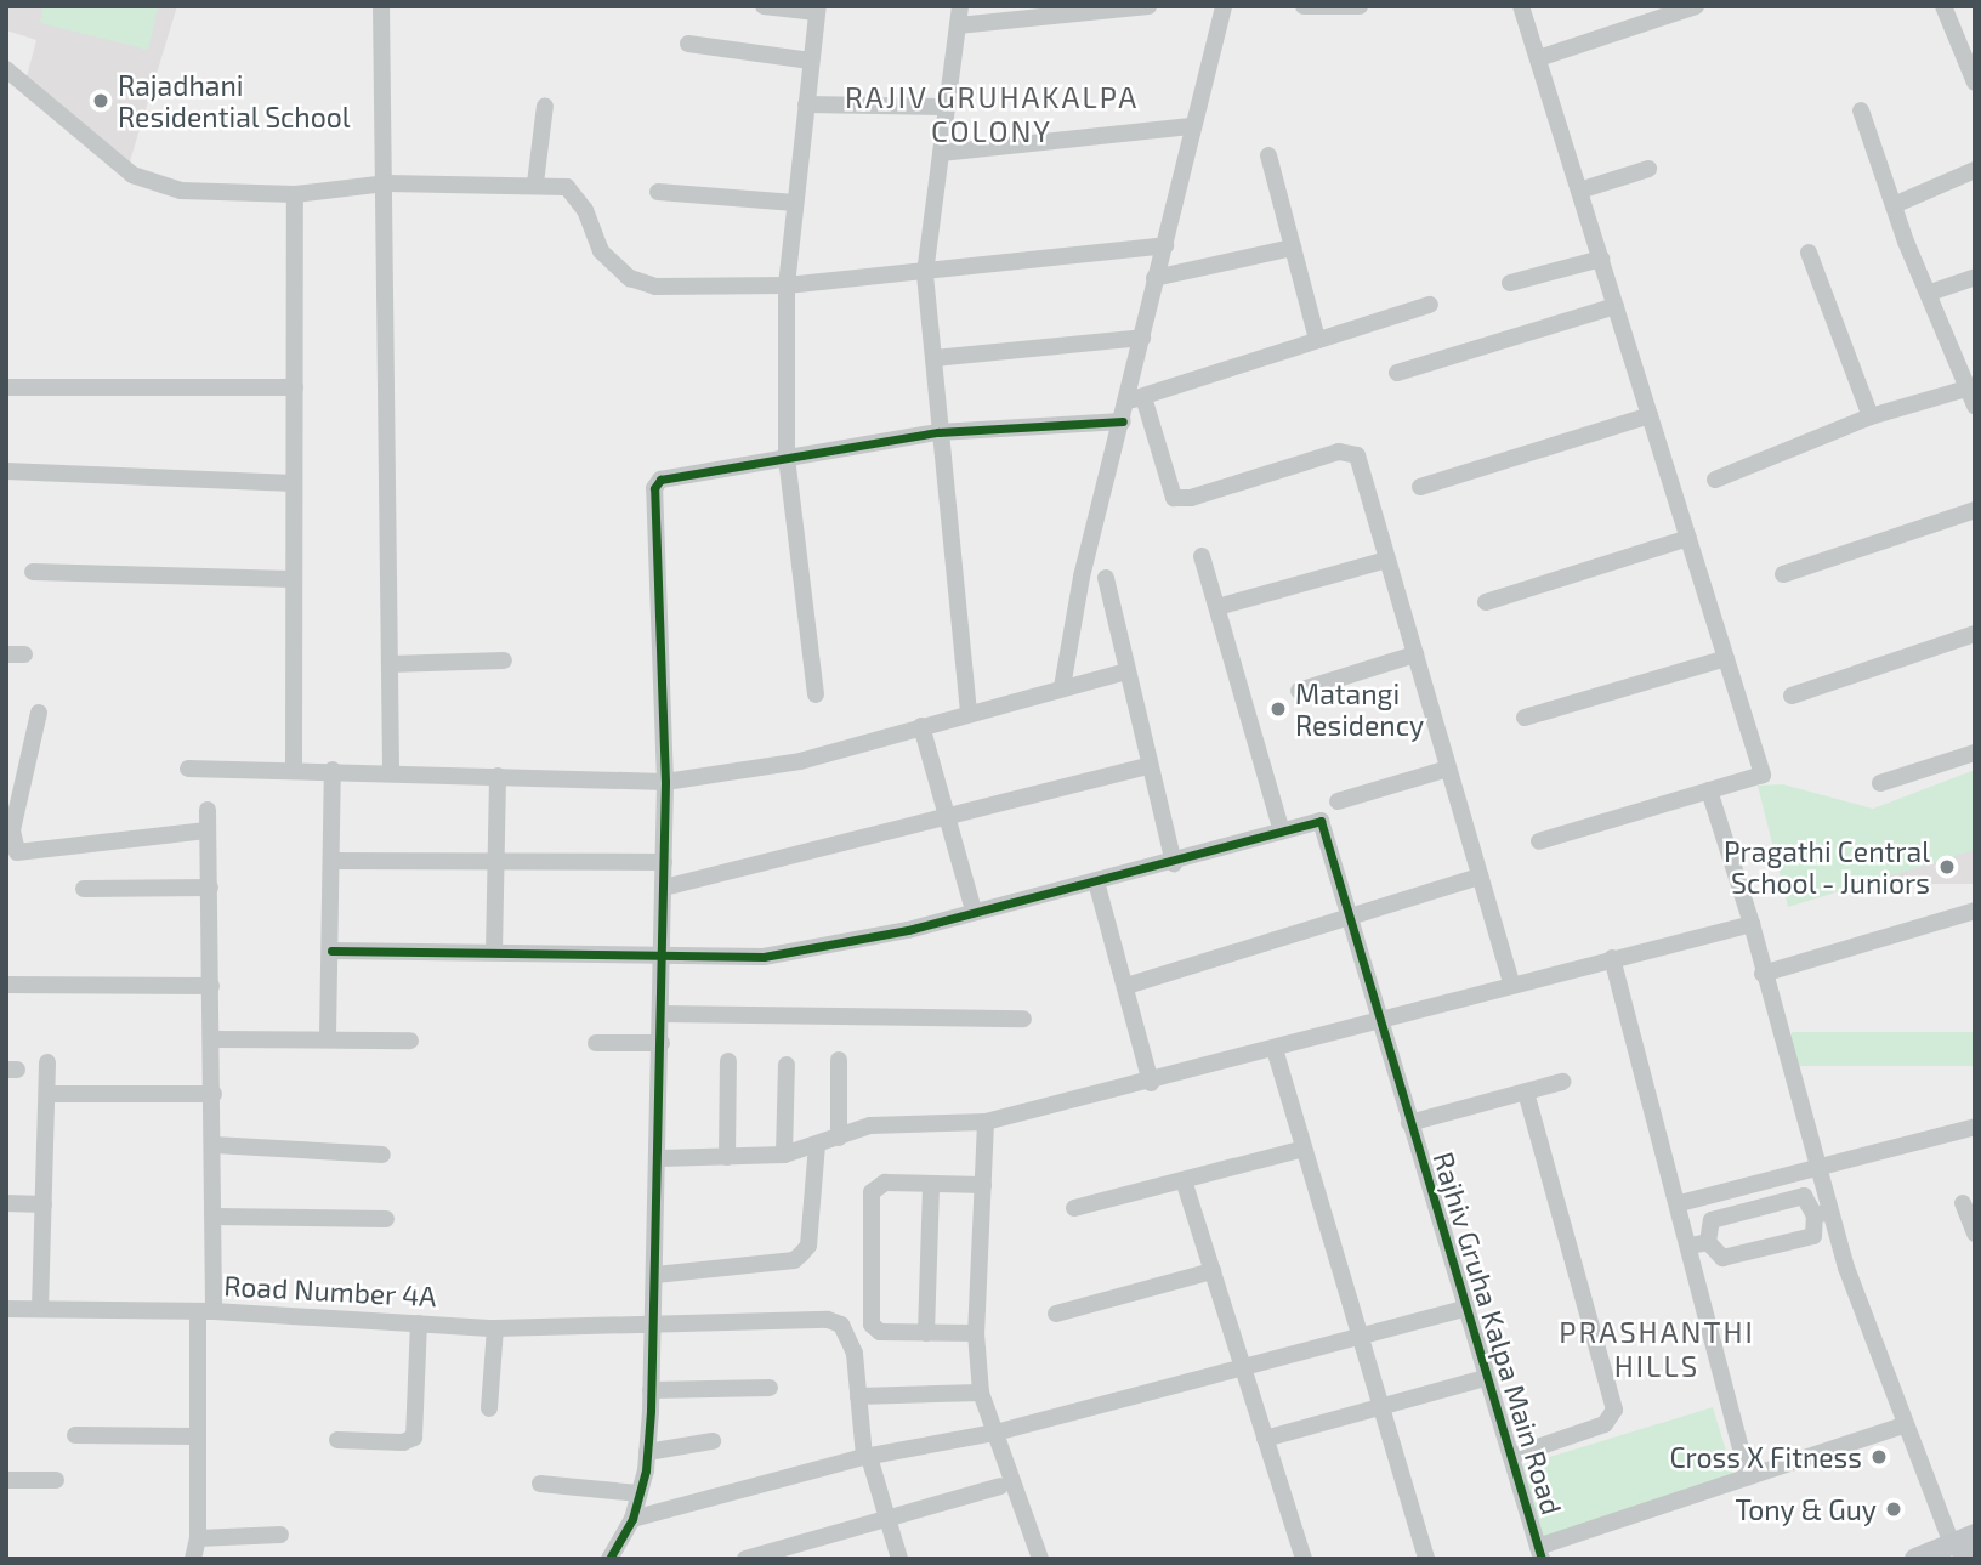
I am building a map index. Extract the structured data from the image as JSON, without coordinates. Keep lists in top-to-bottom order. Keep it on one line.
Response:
{"streets":{"street":["Road Number 4A","Rajhiv Gruha Kalpa Main Road"]},"districts":["RAJIV GRUHAKALPA COLONY","PRASHANTHI HILLS"],"places":["Rajadhani Residential School","Matangi Residency","Pragathi Central School - Juniors","Cross X Fitness","Tony & Guy"]}
